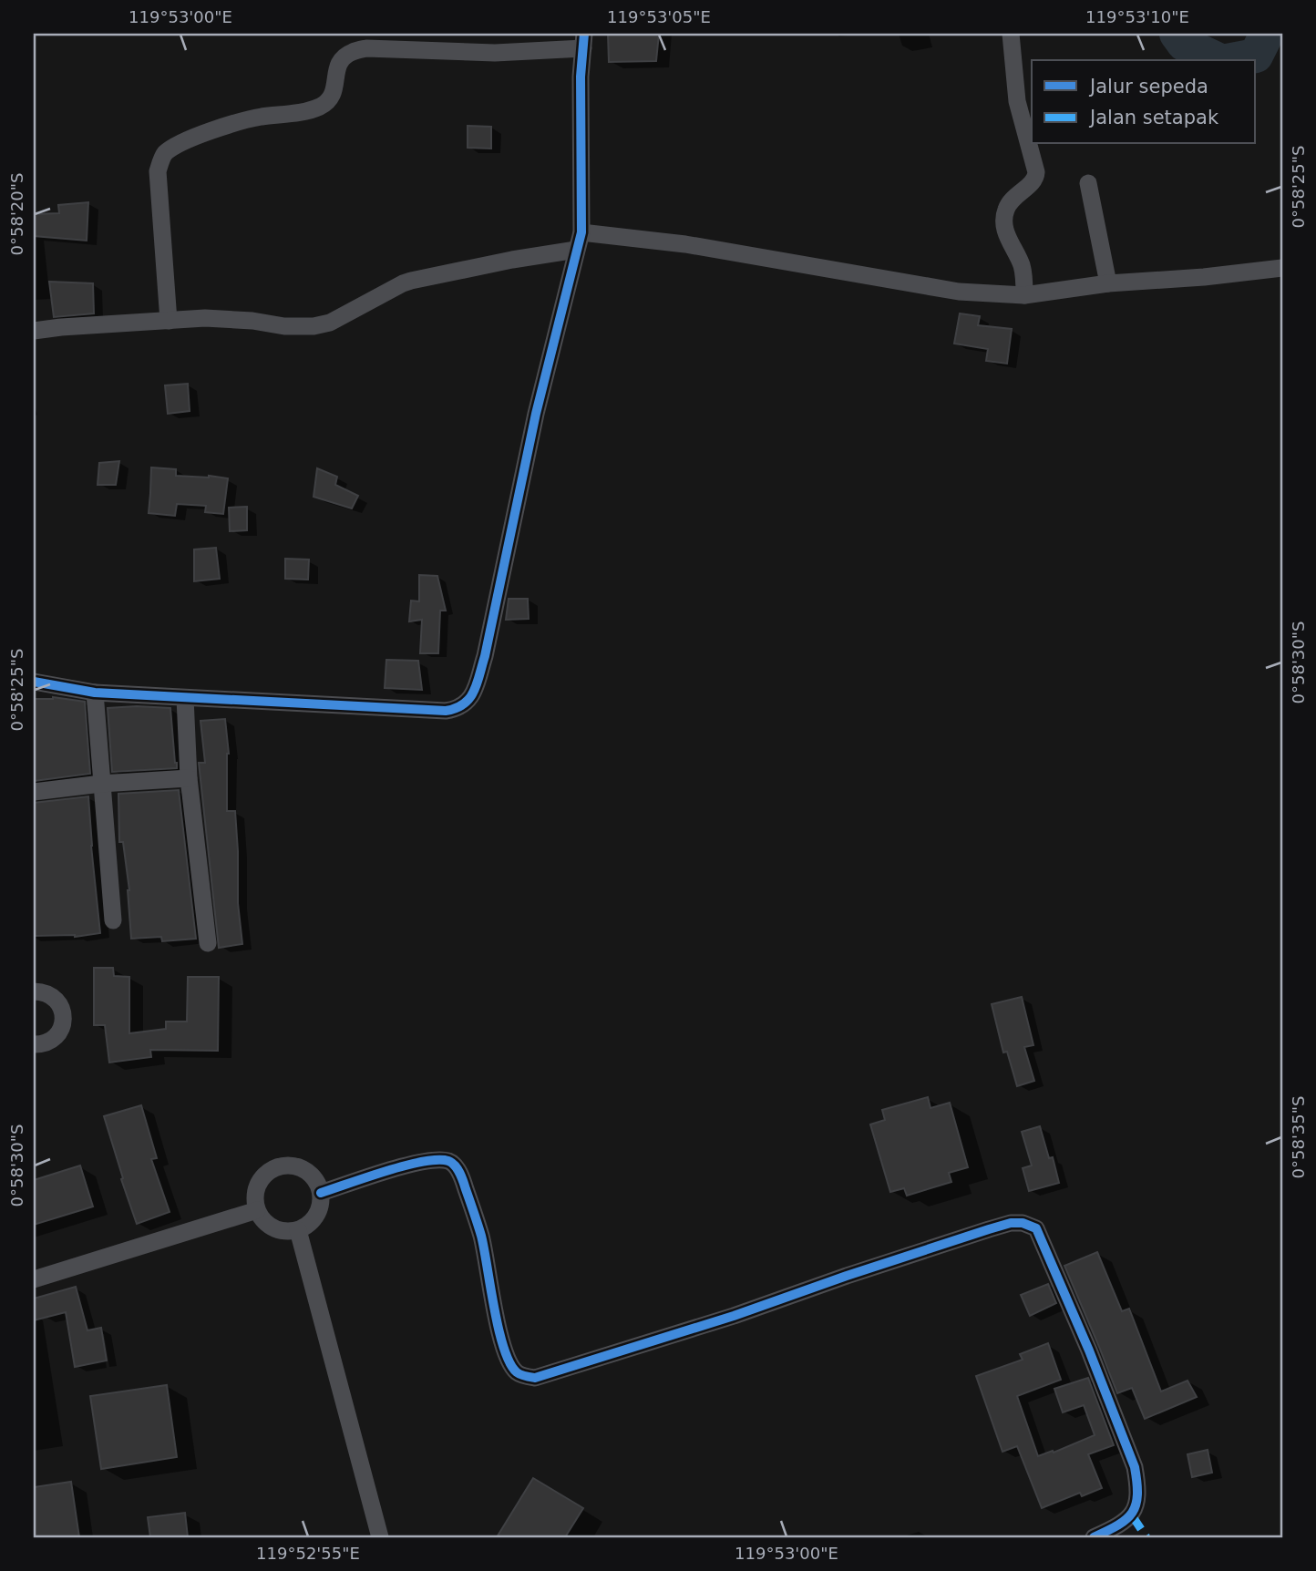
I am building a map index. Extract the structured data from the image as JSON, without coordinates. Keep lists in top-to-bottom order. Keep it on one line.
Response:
{"legend":["Jalur sepeda","Jalan setapak"],"coordinates":["119°53'00\"E","119°53'05\"E","119°53'10\"E","0°58'25\"S","0°58'20\"S","0°58'30\"S","0°58'35\"S","119°52'55\"E"]}
